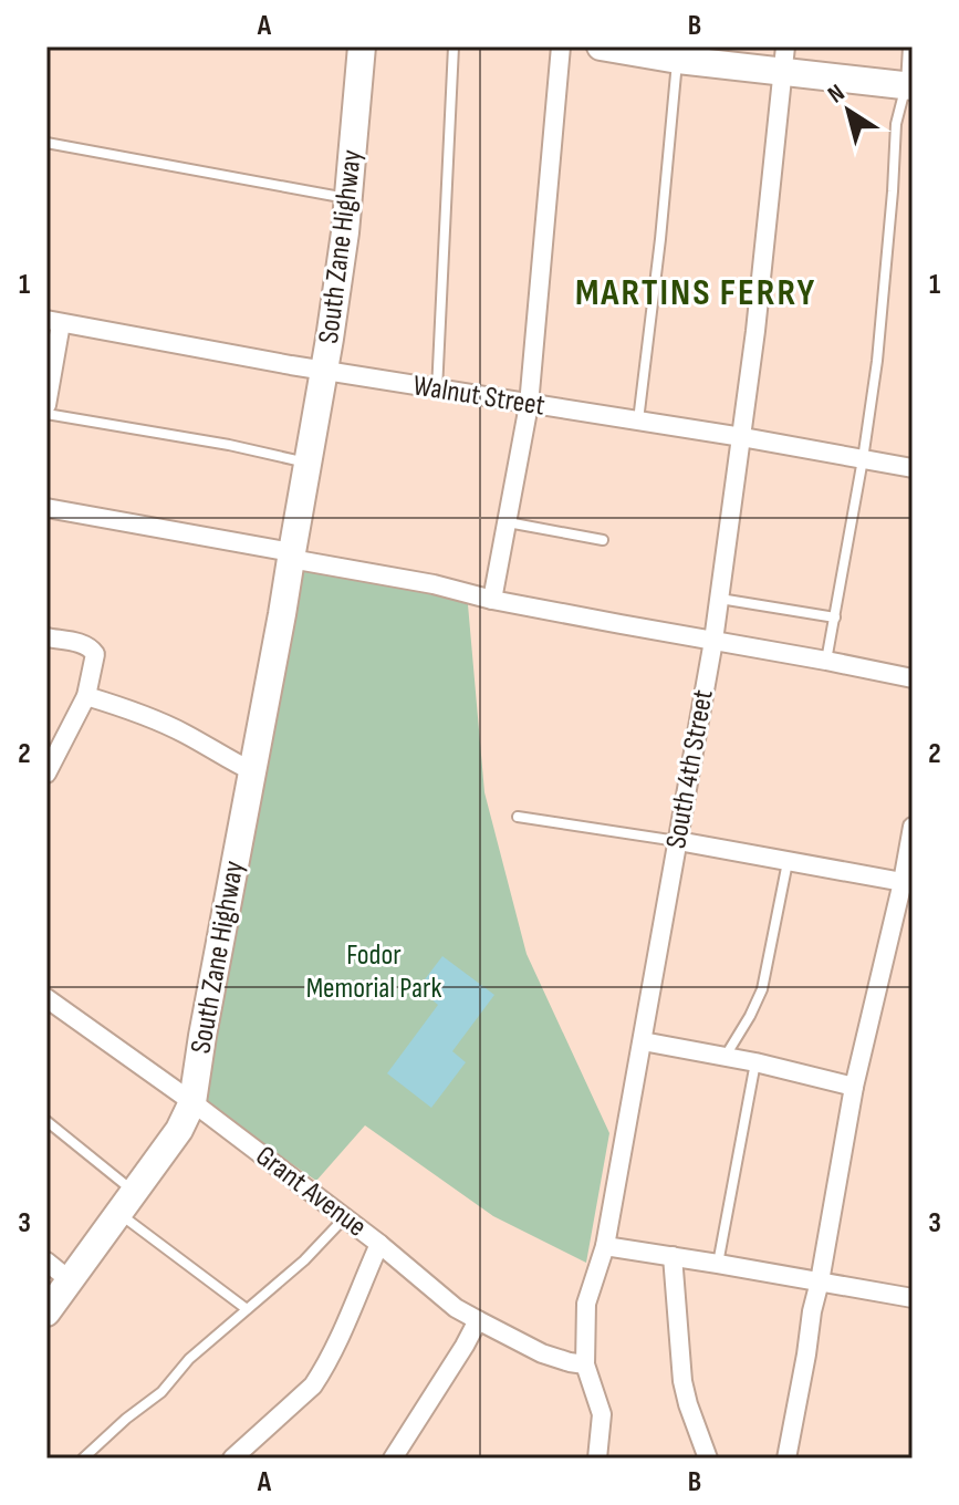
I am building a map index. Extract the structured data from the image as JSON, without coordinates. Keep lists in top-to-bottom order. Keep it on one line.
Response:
{"streets":{"street":["South Zane Highway","Walnut Street","South 4th Street","Grant Avenue"]},"crossings":[["South Zane Highway","Walnut Street"],["South Zane Highway","Grant Avenue"],["Walnut Street","South 4th Street"],["South 4th Street","Grant Avenue"]],"districts":["MARTINS FERRY"],"parks":["Fodor Memorial Park"],"north":"top left","grid":{"columns":["A","B"],"rows":["1","2","3"]}}
